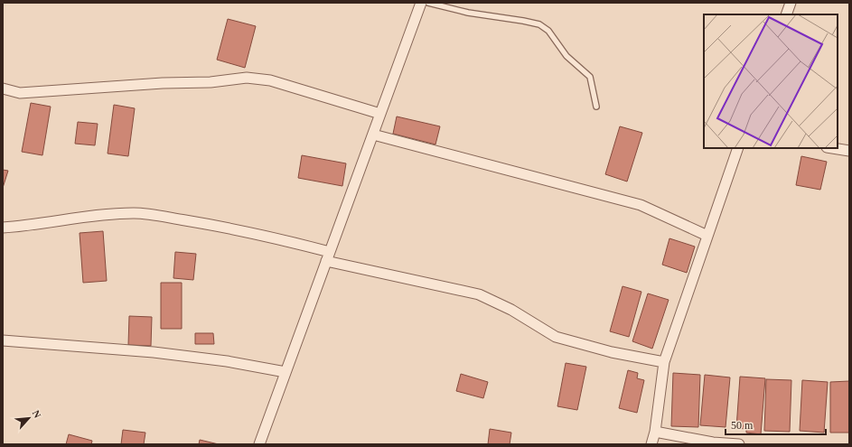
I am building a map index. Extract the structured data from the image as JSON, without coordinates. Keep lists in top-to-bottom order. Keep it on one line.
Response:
{"scale_bar":"50 m","north":"top right"}
